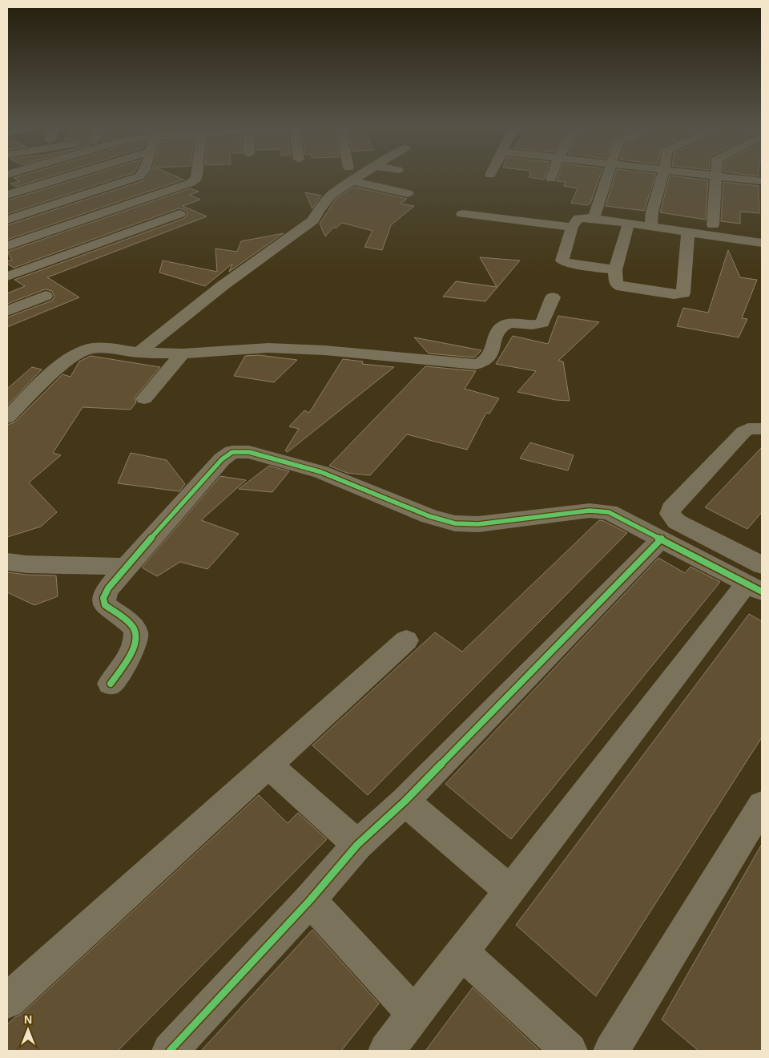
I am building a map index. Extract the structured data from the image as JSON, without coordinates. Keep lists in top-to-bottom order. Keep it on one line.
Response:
{"north":"top"}
